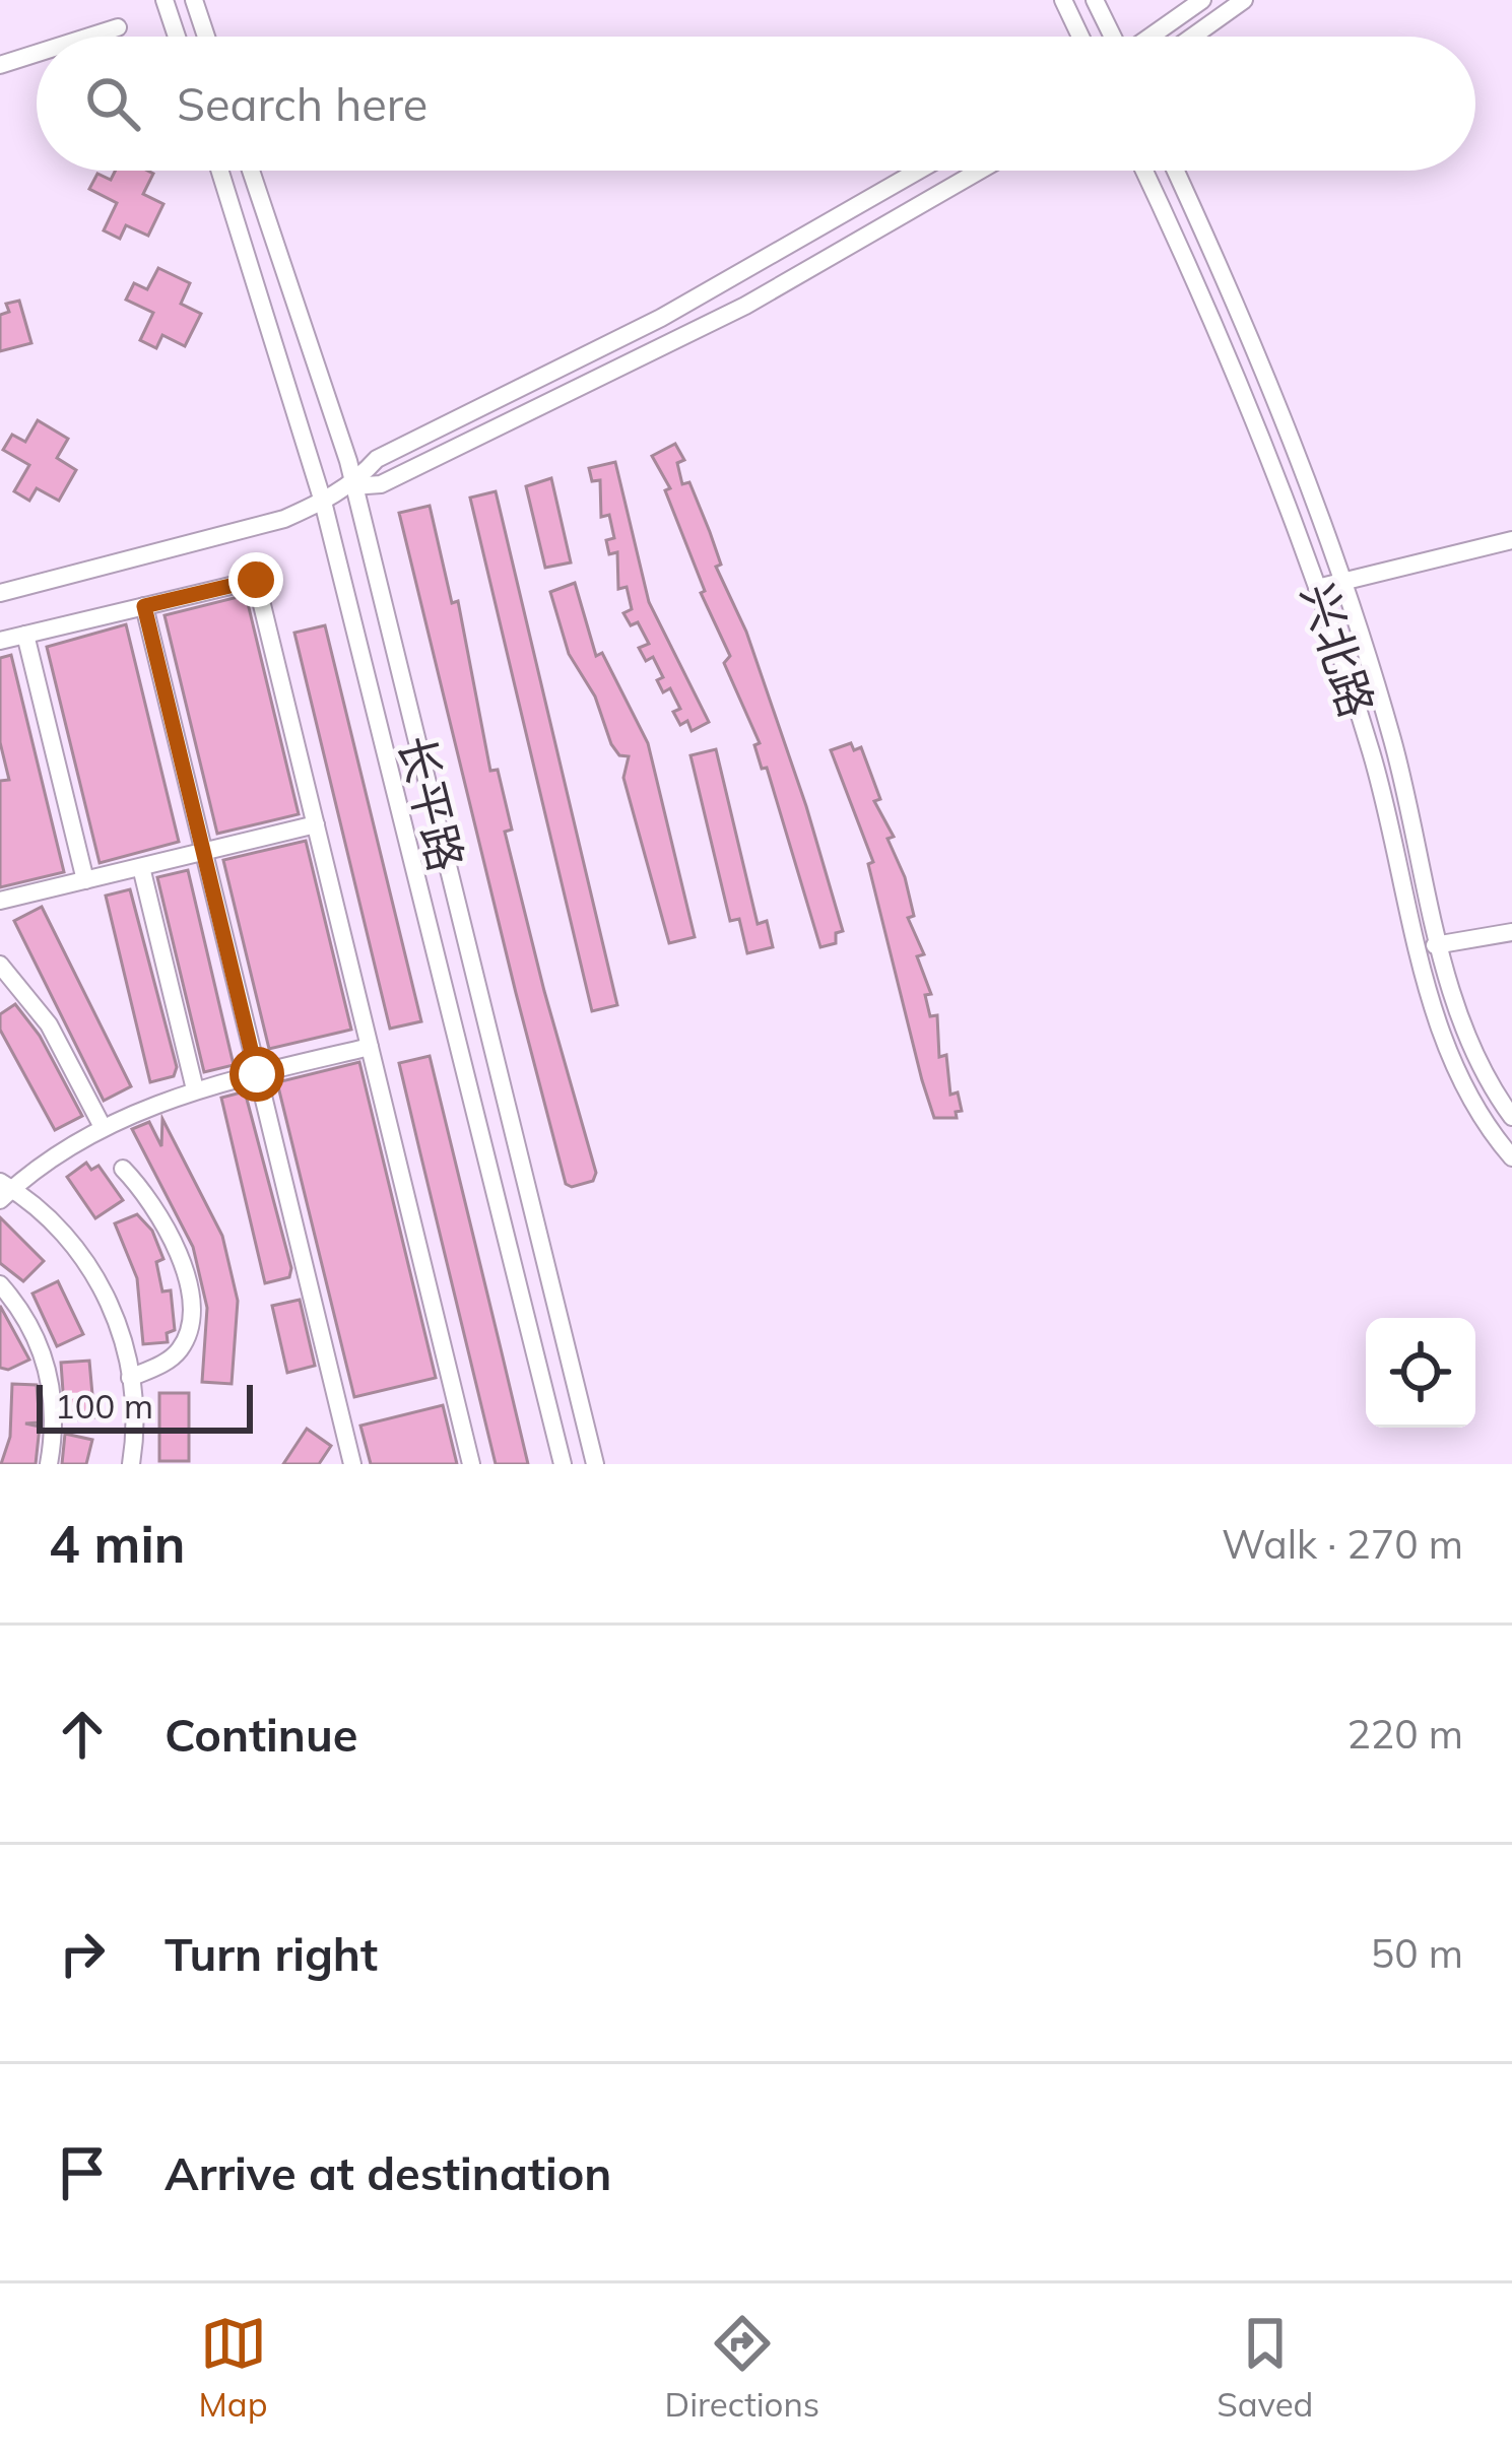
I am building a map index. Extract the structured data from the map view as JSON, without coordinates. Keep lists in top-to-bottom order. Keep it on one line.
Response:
{"streets":{"street":["兴北路","长平路"]},"scale_bar":"100 m","page":{"search":"Search here","scale":"100 m","heading":["4 min","Walk · 270 m"],"list":[["Continue","220 m"],["Turn right","50 m"],"Arrive at destination"],"nav":["Map","Directions","Saved"]}}
